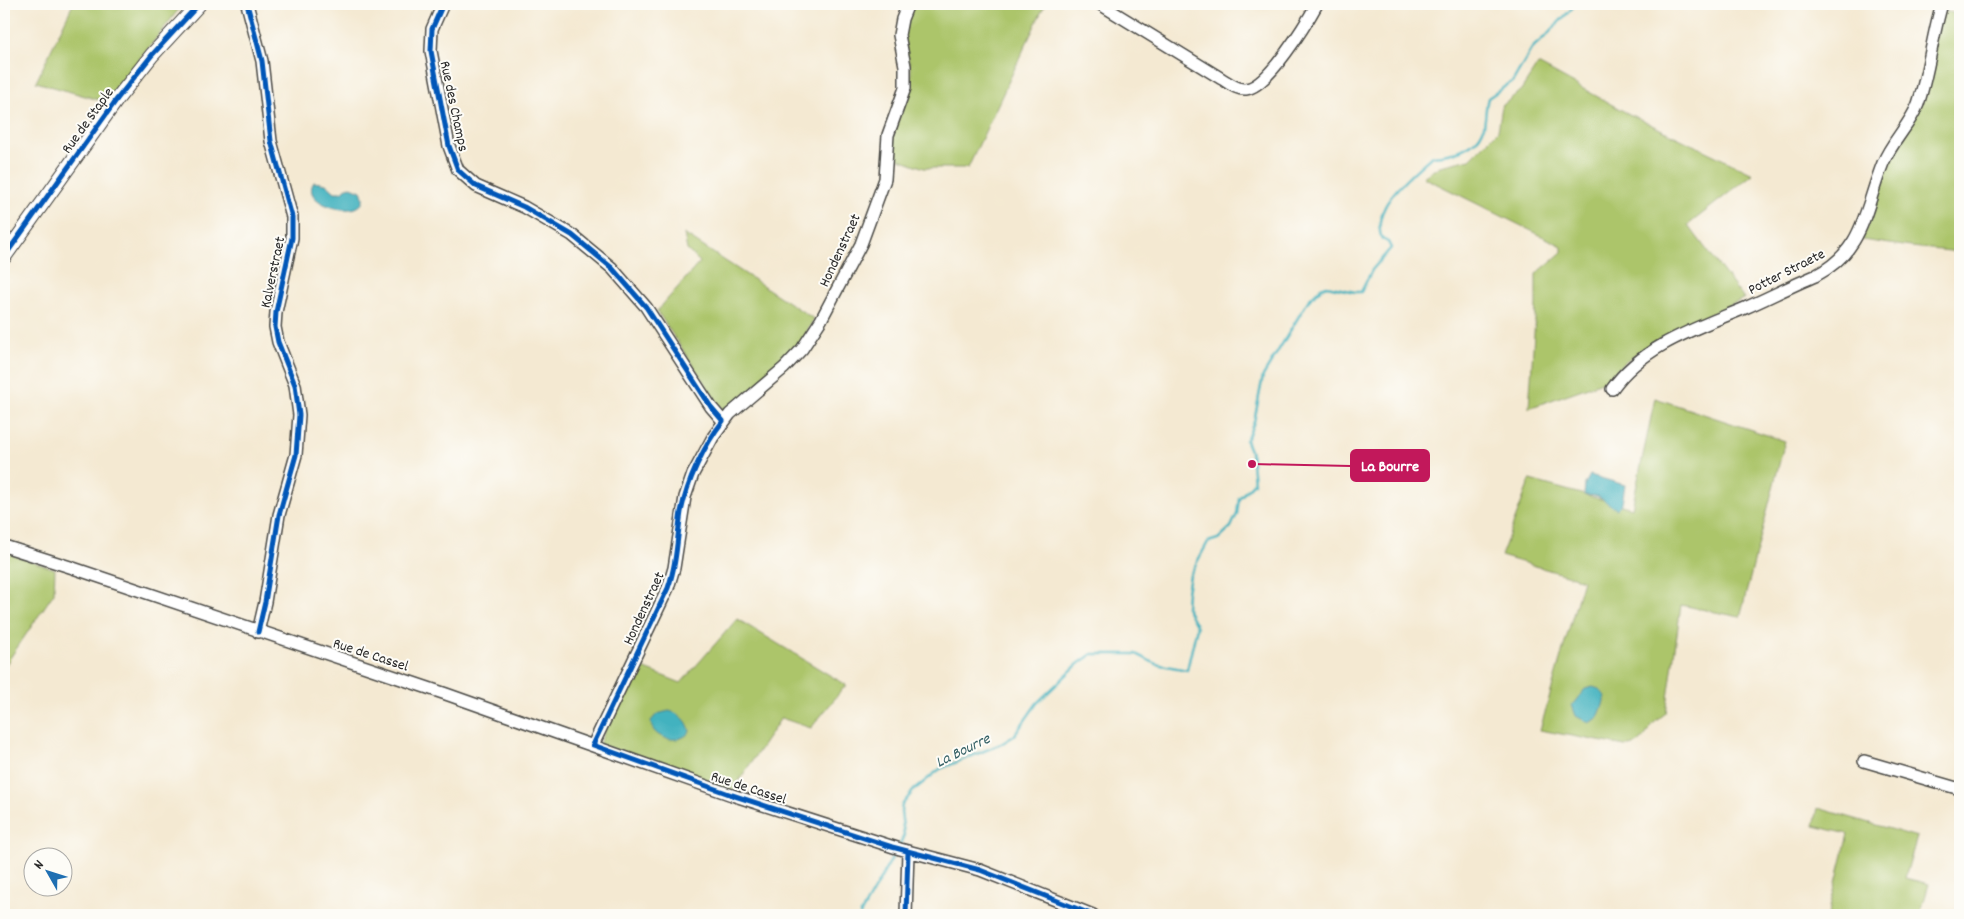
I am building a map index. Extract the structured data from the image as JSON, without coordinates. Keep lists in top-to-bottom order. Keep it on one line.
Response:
{"streets":{"main road":["Rue de Staple"],"street":["Rue des Champs","Hondenstraet","Potter Straete","Kalverstraet","Rue de Cassel"]},"crossings":[["Rue des Champs","Hondenstraet"],["Hondenstraet","Rue de Cassel"],["Kalverstraet","Rue de Cassel"]],"water":["La Bourre"],"places":["La Bourre"],"north":"top left"}
